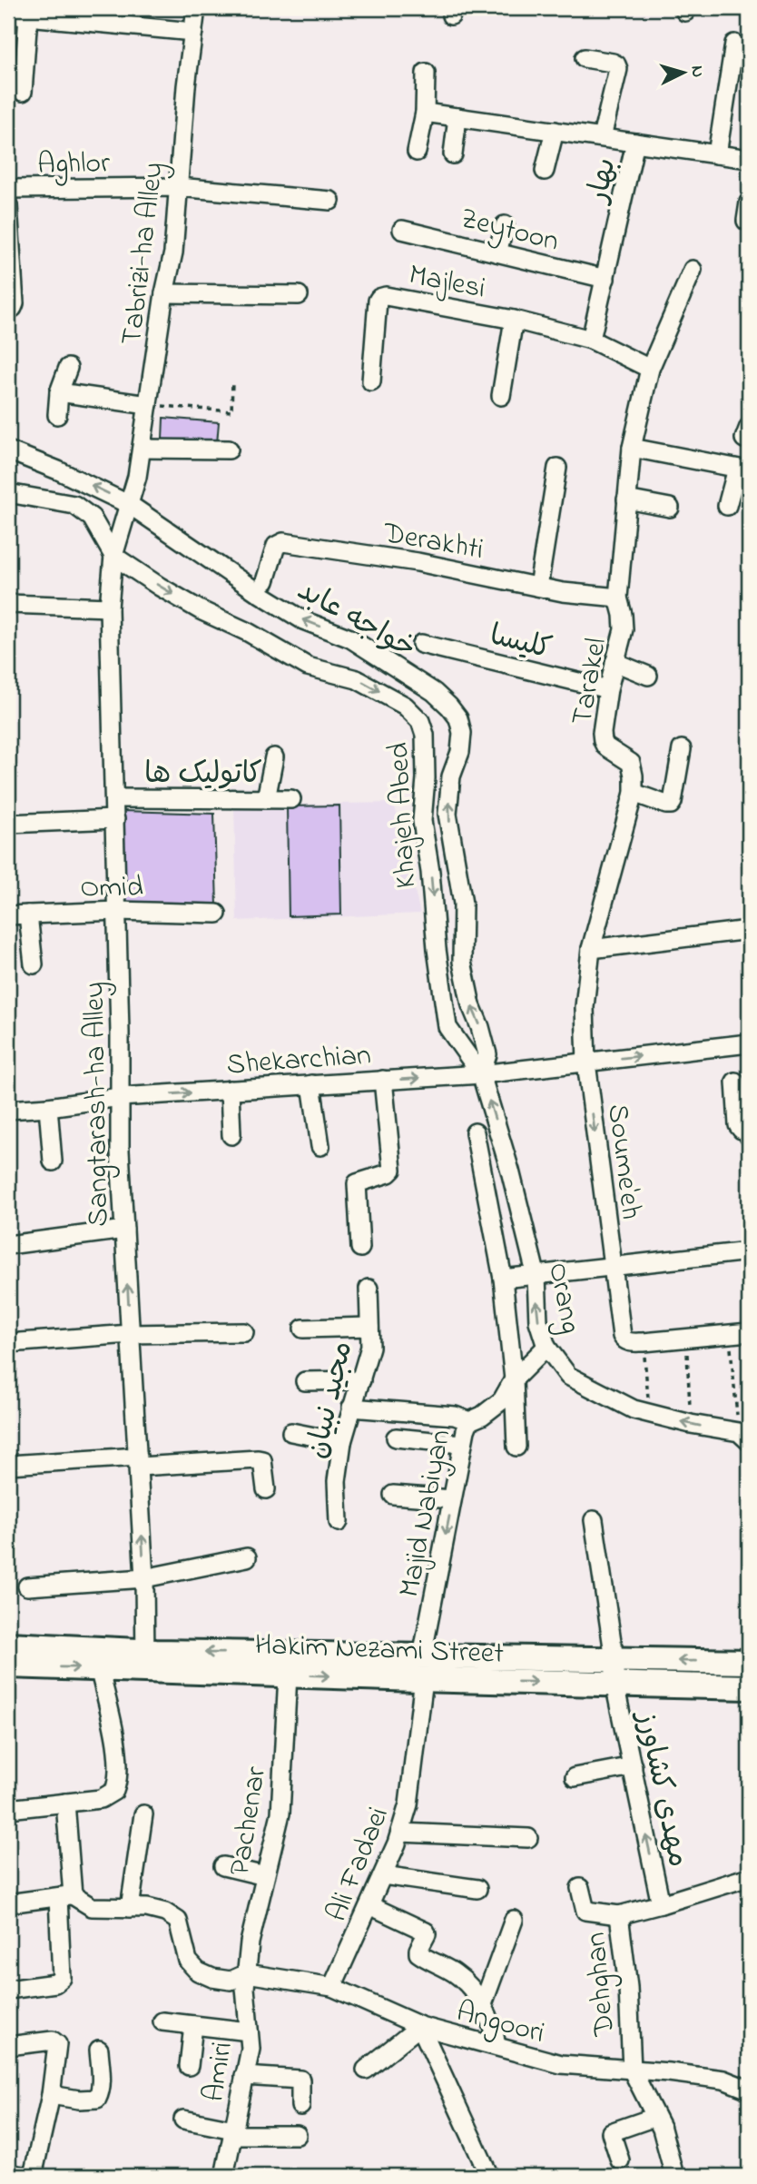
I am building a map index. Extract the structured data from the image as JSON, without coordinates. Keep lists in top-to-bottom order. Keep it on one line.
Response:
{"streets":{"main road":["Hakim Nezami Street"],"street":["Aghlor","بهار","Zeytoon","Tabrizi-ha Alley","Majlesi","Derakhti","خواجه عابد","کلیسا","Tarakel","کاتولیک ها","Khajeh Abed","Omid","Shekarchian","Sangtarash-ha Alley","Soume'eh","Orang","مجید نبیان","Majid Nabiyan","مهدی کشاورز","Pachenar","Ali Fadaei","Dehghan","Angoori","Amiri"]},"crossings":[["Aghlor","Tabrizi-ha Alley"],["بهار","Zeytoon"],["بهار","Majlesi"],["Tabrizi-ha Alley","خواجه عابد"],["Tabrizi-ha Alley","Khajeh Abed"],["Tabrizi-ha Alley","Sangtarash-ha Alley"],["Majlesi","Tarakel"],["Derakhti","Tarakel"],["خواجه عابد","Khajeh Abed"],["خواجه عابد","Shekarchian"],["خواجه عابد","Orang"],["کلیسا","Tarakel"],["Tarakel","Shekarchian"],["Tarakel","Soume'eh"],["کاتولیک ها","Sangtarash-ha Alley"],["Khajeh Abed","Shekarchian"],["Khajeh Abed","Sangtarash-ha Alley"],["Khajeh Abed","Orang"],["Omid","Sangtarash-ha Alley"],["Shekarchian","Sangtarash-ha Alley"],["Shekarchian","Soume'eh"],["Shekarchian","Orang"],["Sangtarash-ha Alley","Hakim Nezami Street"],["مجید نبیان","Majid Nabiyan"],["Majid Nabiyan","Hakim Nezami Street"],["Majid Nabiyan","Ali Fadaei"],["Hakim Nezami Street","مهدی کشاورز"],["Hakim Nezami Street","Pachenar"],["Hakim Nezami Street","Ali Fadaei"],["مهدی کشاورز","Dehghan"],["Pachenar","Angoori"],["Pachenar","Amiri"],["Ali Fadaei","Angoori"],["Dehghan","Angoori"],["Angoori","Amiri"]],"one_way":["خواجه عابد","Khajeh Abed","Majid Nabiyan","مهدی کشاورز"],"north":"right"}
